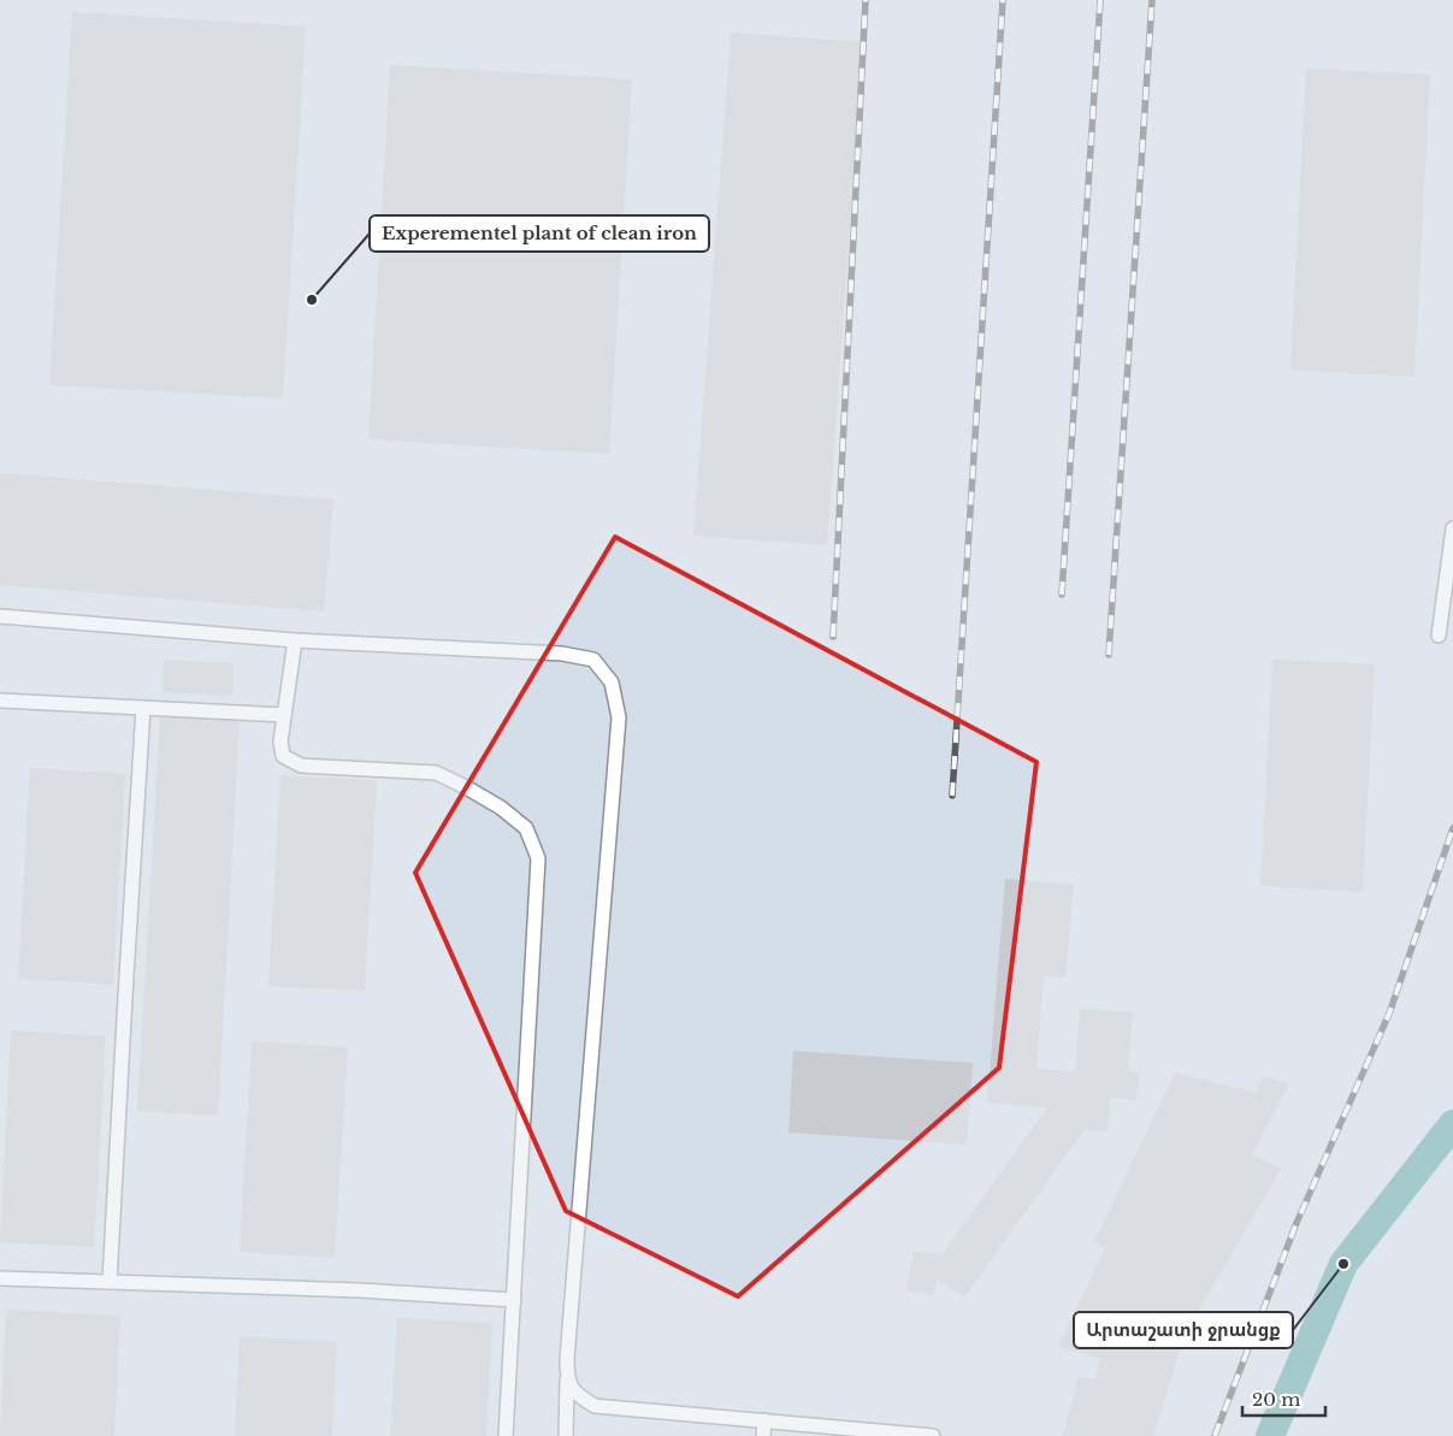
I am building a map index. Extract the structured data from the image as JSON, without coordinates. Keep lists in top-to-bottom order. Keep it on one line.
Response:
{"places":["Experementel plant of clean iron","Արտաշատի ջրանցք"],"scale_bar":"20 m"}
